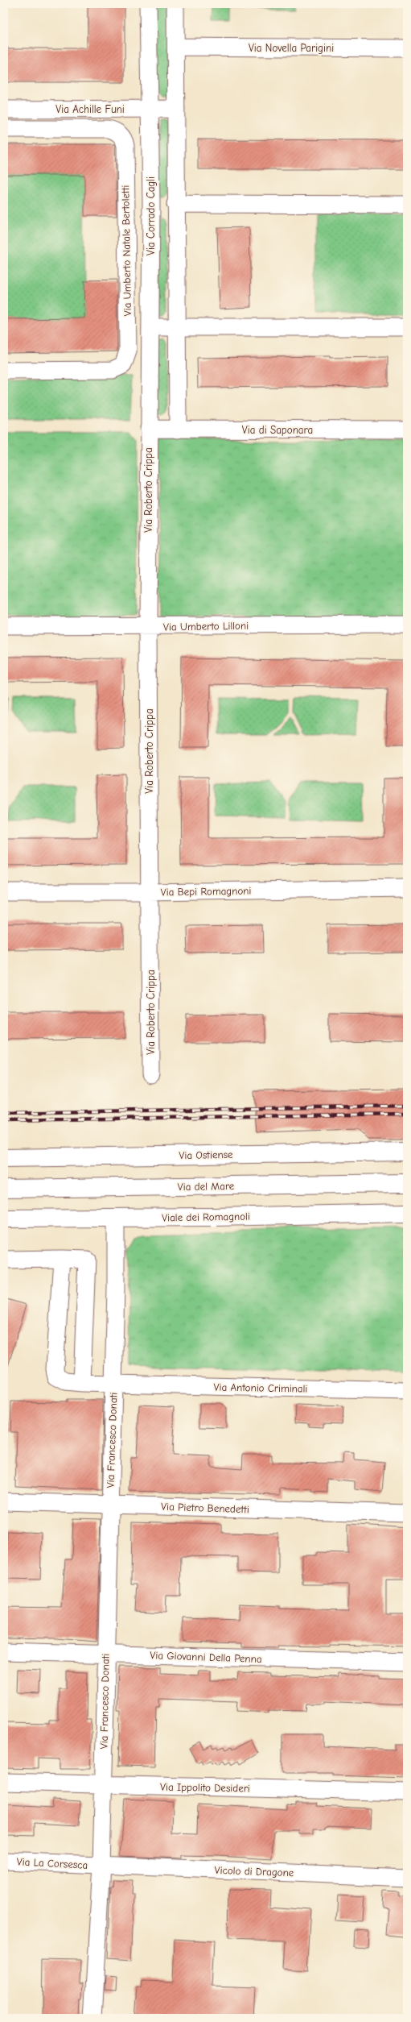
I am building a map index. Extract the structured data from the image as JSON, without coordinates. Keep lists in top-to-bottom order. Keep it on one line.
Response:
{"streets":{"main road":["Via Ostiense","Via del Mare","Viale dei Romagnoli"],"street":["Via Novella Parigini","Via Achille Funi","Via Corrado Cagli","Via Umberto Natale Bertoletti","Via di Saponara","Via Roberto Crippa","Via Umberto Lilloni","Via Bepi Romagnoni","Via Antonio Criminali","Via Francesco Donati","Via Pietro Benedetti","Via Giovanni Della Penna","Via Ippolito Desideri","Via La Corsesca","Vicolo di Dragone"]},"crossings":[["Via Achille Funi","Via Corrado Cagli"],["Via Corrado Cagli","Via di Saponara"],["Via Corrado Cagli","Via Roberto Crippa"],["Via di Saponara","Via Roberto Crippa"],["Via Roberto Crippa","Via Umberto Lilloni"],["Via Roberto Crippa","Via Bepi Romagnoni"],["Viale dei Romagnoli","Via Francesco Donati"],["Via Antonio Criminali","Via Francesco Donati"],["Via Francesco Donati","Via Pietro Benedetti"],["Via Francesco Donati","Via Giovanni Della Penna"],["Via Francesco Donati","Via Ippolito Desideri"],["Via Francesco Donati","Via La Corsesca"],["Via Francesco Donati","Vicolo di Dragone"],["Via La Corsesca","Vicolo di Dragone"]]}
